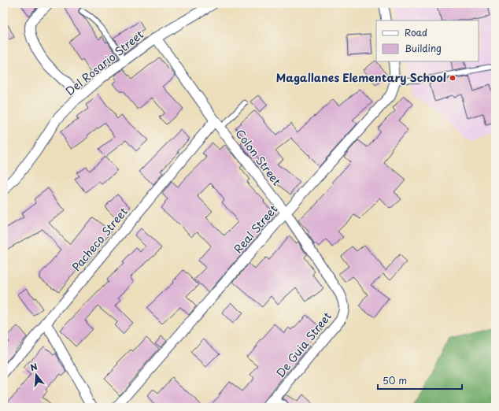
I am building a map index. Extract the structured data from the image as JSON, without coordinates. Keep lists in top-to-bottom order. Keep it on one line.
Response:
{"streets":{"street":["Del Rosario Street","Colon Street","Real Street","Pacheco Street","De Guia Street"]},"crossings":[["Del Rosario Street","Colon Street"],["Colon Street","Real Street"],["Colon Street","Pacheco Street"],["Colon Street","De Guia Street"]],"places":["Magallanes Elementary School"],"legend":["Road","Building"],"scale_bar":"50 m","north":"top"}
